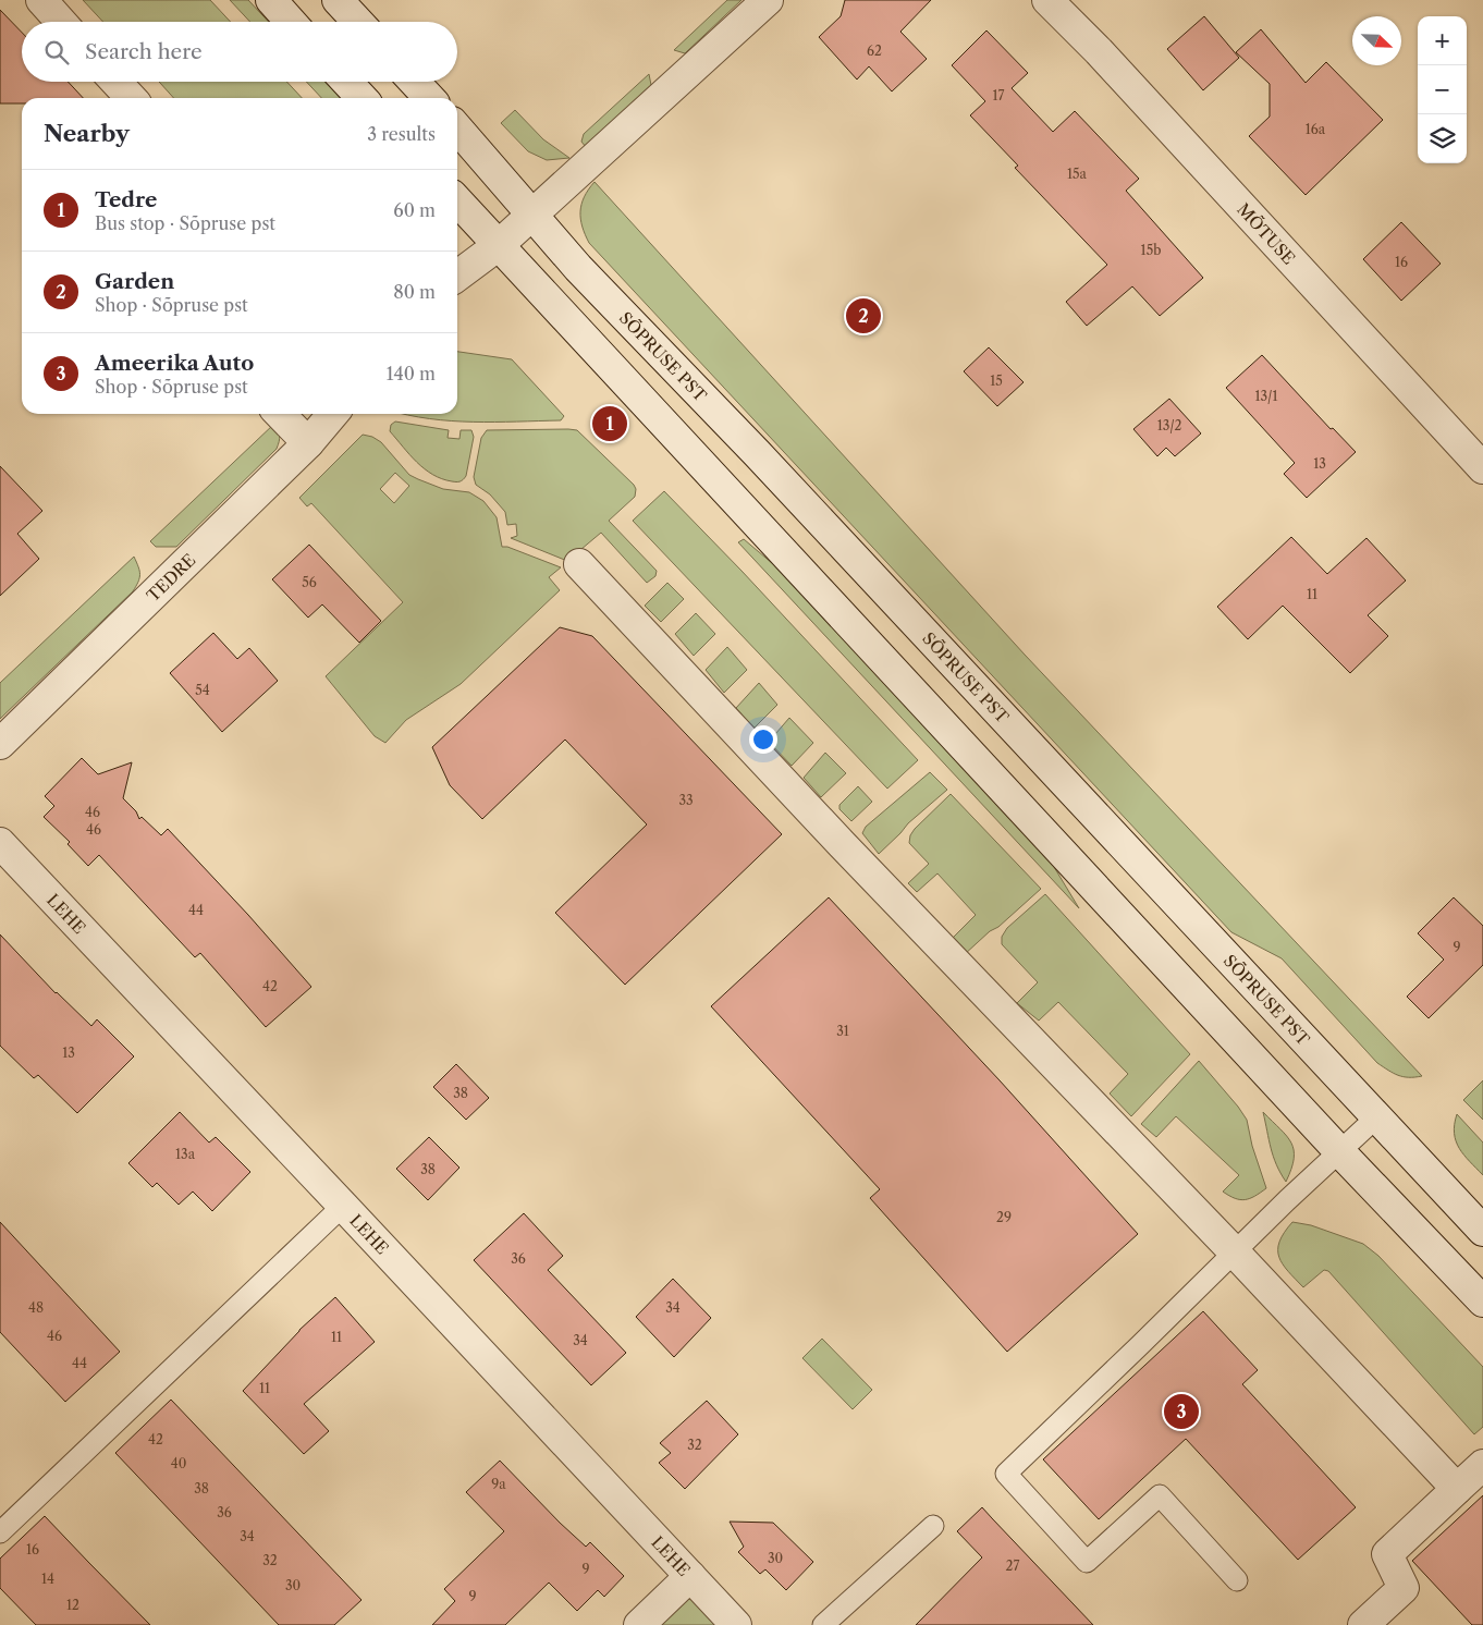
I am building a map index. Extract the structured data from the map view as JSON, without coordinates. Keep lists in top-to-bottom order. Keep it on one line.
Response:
{"streets":{"street":["MÕTUSE","SÕPRUSE PST","TEDRE","LEHE"]},"house_numbers":["62","17","16a","15a","15b","16","15","13/1","13/2","13","56","11","54","33","46","46","44","9","42","31","13","38","13a","38","29","36","48","34","46","11","34","44","11","42","32","40","9a","38","36","34","16","30","32","27","9","14","30","9","12"],"north":"bottom right","page":{"map_buttons":["+","−"],"search":"Search here","heading":["Nearby","3 results"],"list":[{"mark":"1","name":"Tedre","note":"Bus stop · Sõpruse pst","value":"60 m"},{"mark":"2","name":"Garden","note":"Shop · Sõpruse pst","value":"80 m"},{"mark":"3","name":"Ameerika Auto","note":"Shop · Sõpruse pst","value":"140 m"}],"pins":["2","1","3"]}}
